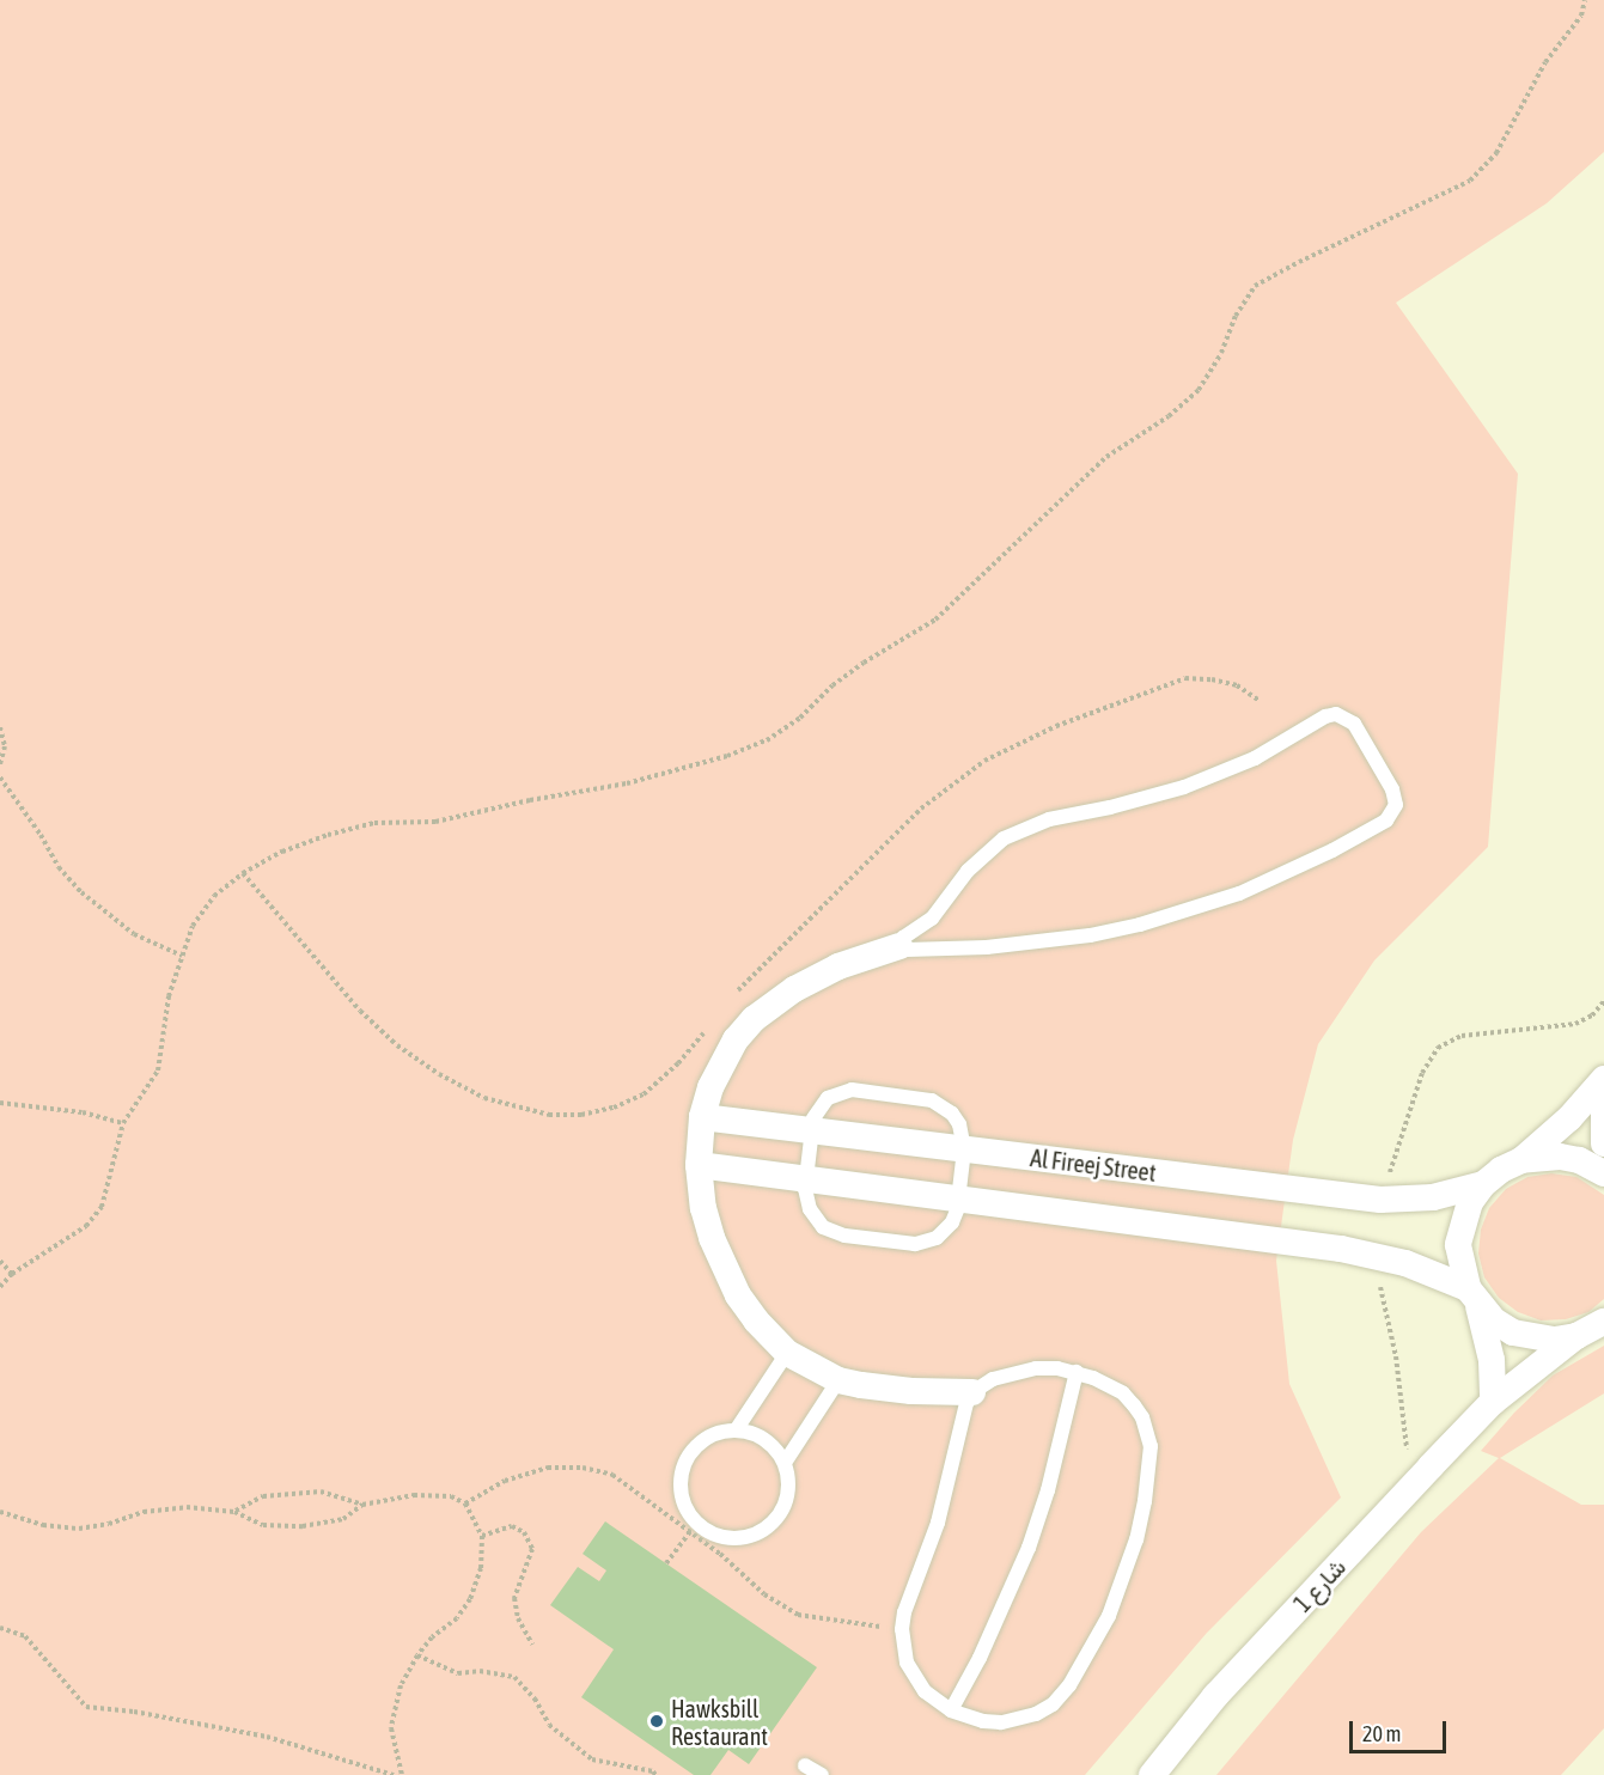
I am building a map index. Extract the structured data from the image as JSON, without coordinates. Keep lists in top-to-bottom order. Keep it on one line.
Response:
{"streets":{"street":["Al Fireej Street","شارع 1"]},"places":["Hawksbill Restaurant"],"scale_bar":"20 m"}
